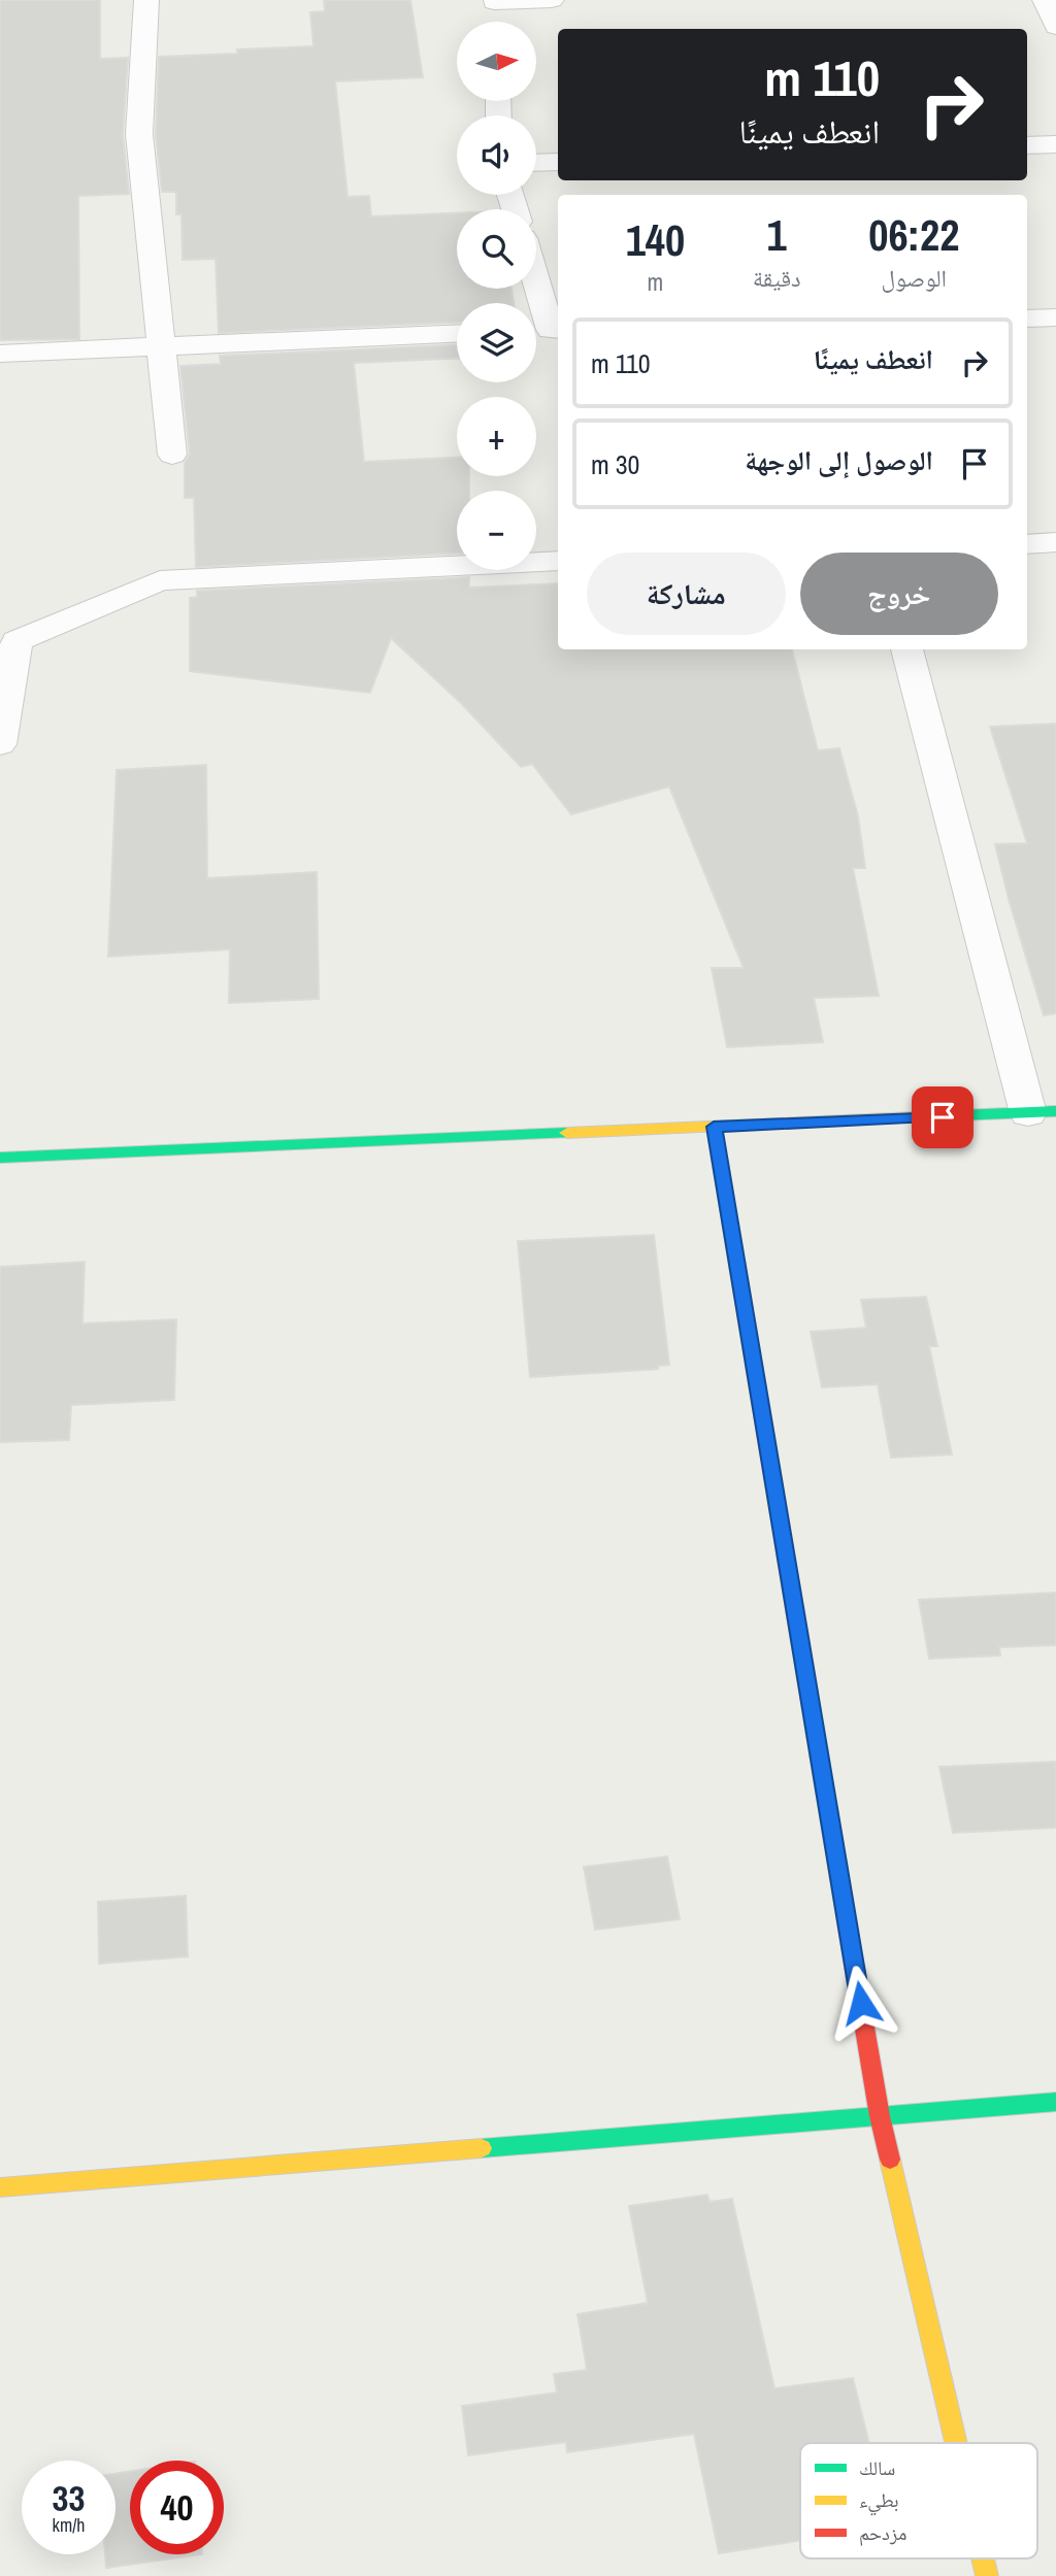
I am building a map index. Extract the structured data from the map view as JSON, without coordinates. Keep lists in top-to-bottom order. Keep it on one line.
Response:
{"legend":["سالك","بطيء","مزدحم"],"north":"right","page":{"map_buttons":["+","−"],"turn":["110 m","انعطف يمينًا"],"eta":["06:22","الوصول","1","دقيقة","140","m"],"list":[{"name":"انعطف يمينًا","value":"110 m"},{"name":"الوصول إلى الوجهة","value":"30 m"}],"buttons":["خروج","مشاركة"],"speed":"33 km/h","limit":"40"}}
